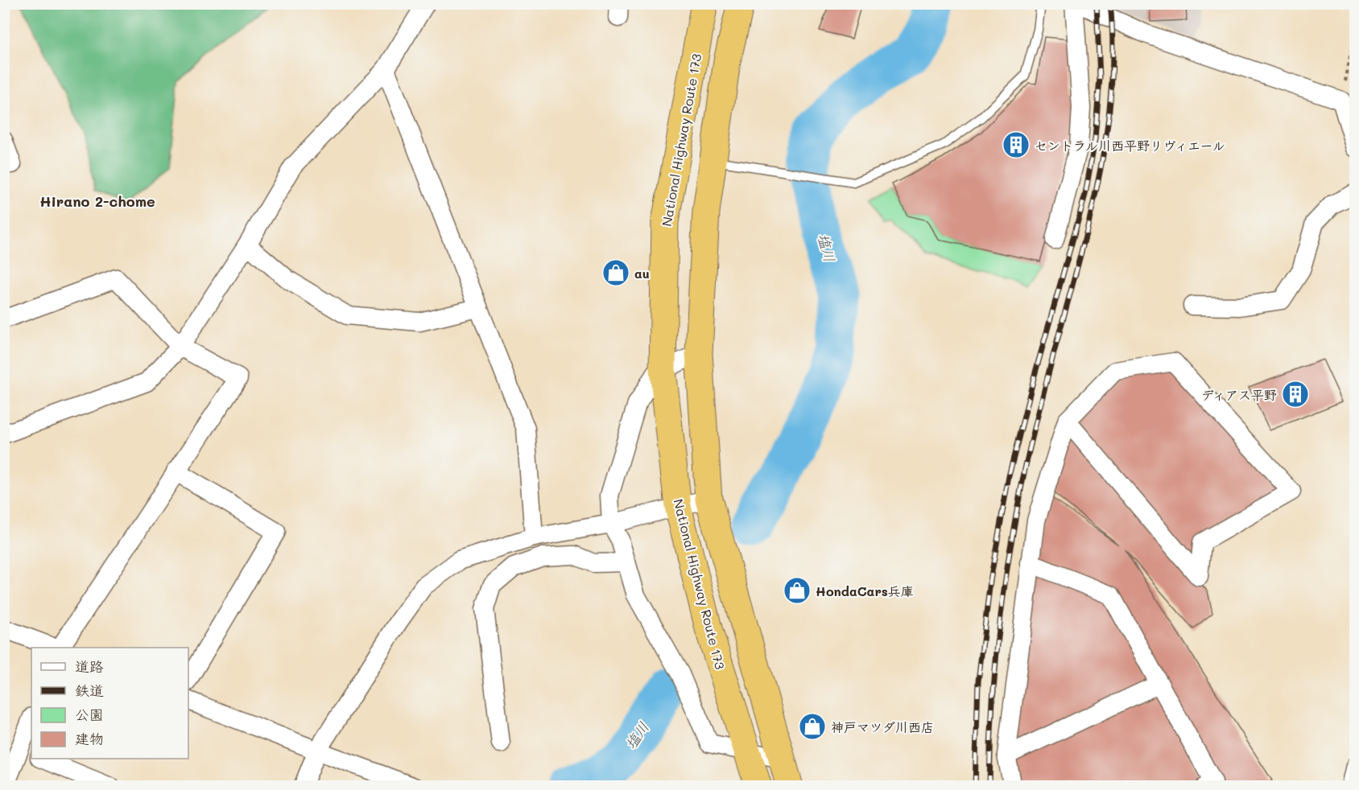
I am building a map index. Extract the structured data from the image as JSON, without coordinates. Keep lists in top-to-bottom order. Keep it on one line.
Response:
{"streets":{"highway":["National Highway Route 173"]},"districts":["Hirano 2-chome"],"water":["塩川"],"places":{"building":["セントラル川西平野リヴィエール","ディアス平野"],"shop":["au","HondaCars兵庫","神戸マツダ川西店"]},"legend":["道路","鉄道","公園","建物"]}
